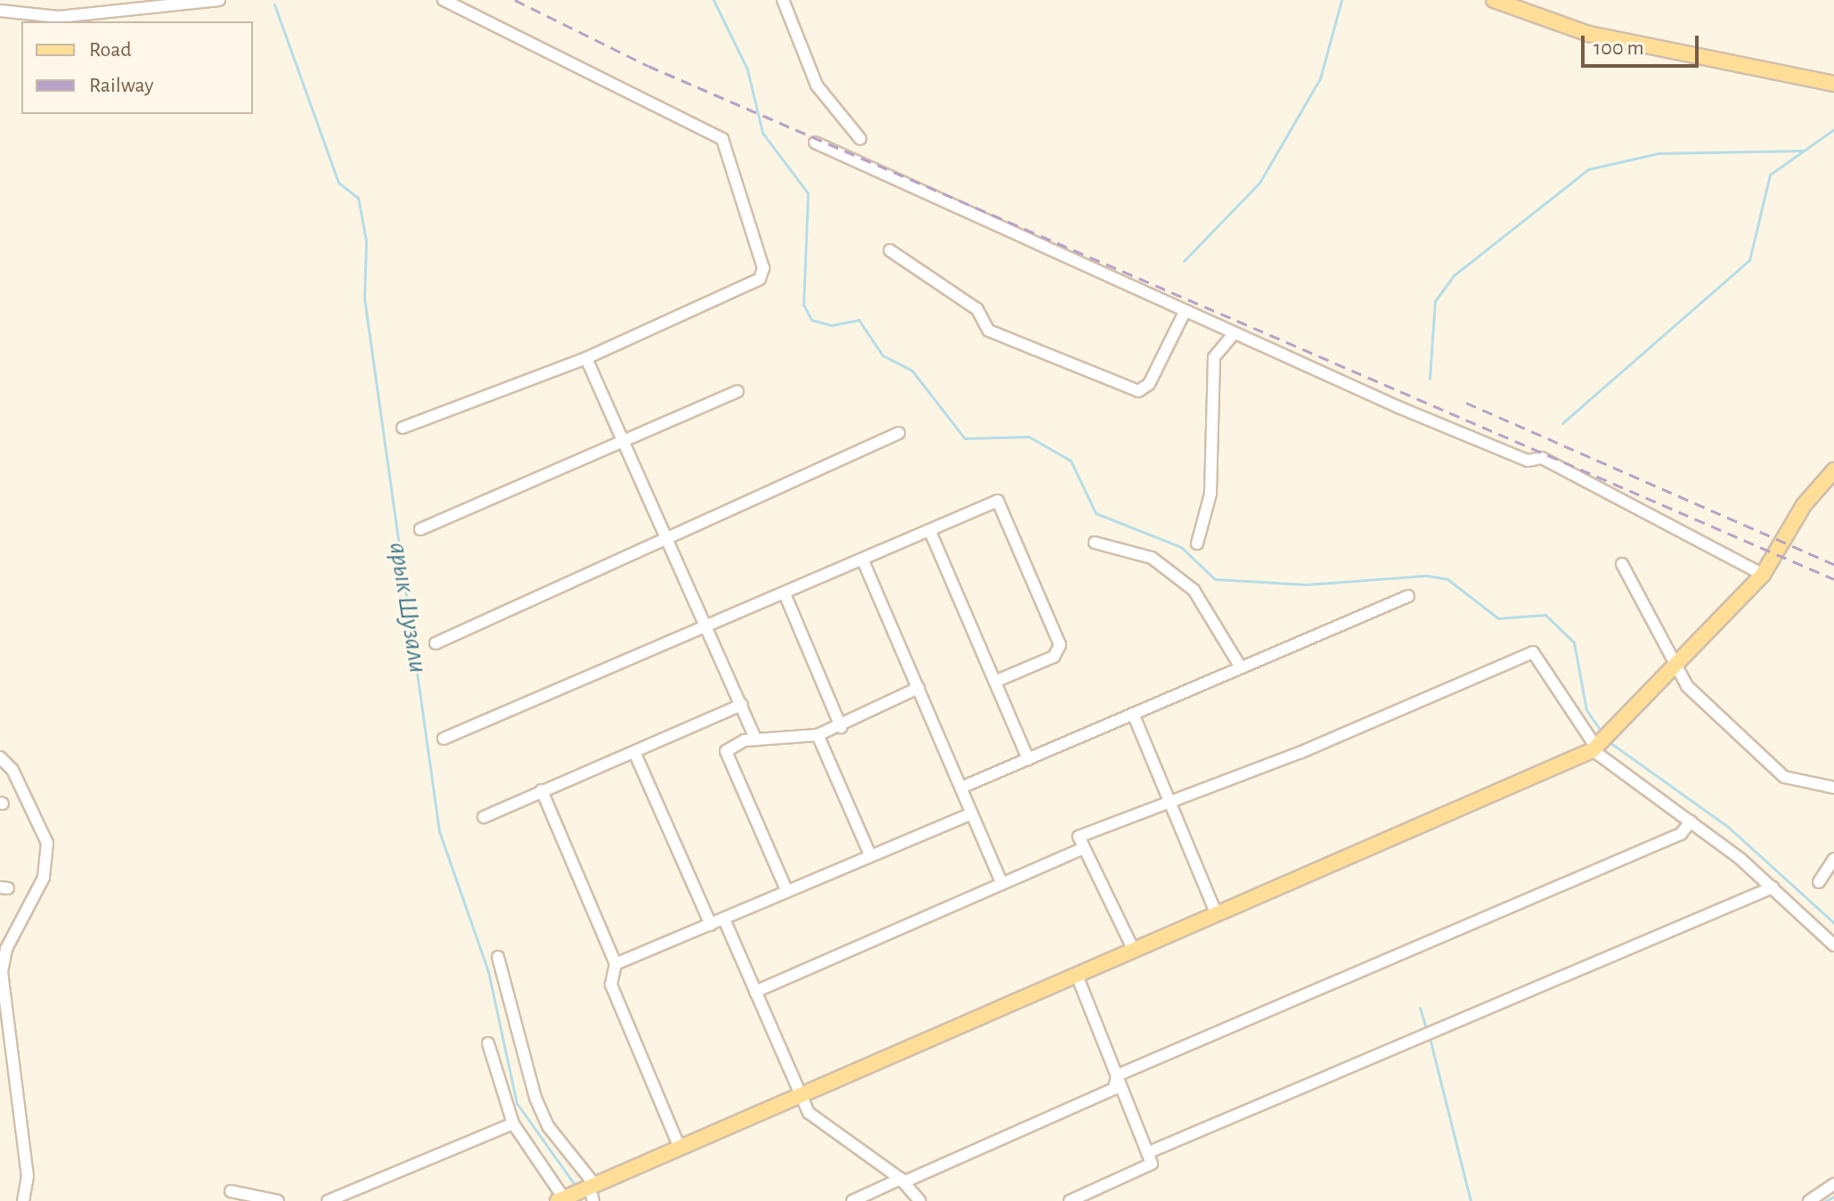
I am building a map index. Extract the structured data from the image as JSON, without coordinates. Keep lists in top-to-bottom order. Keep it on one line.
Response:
{"water":["арык Шузали"],"legend":["Road","Railway"],"scale_bar":"100 m"}
